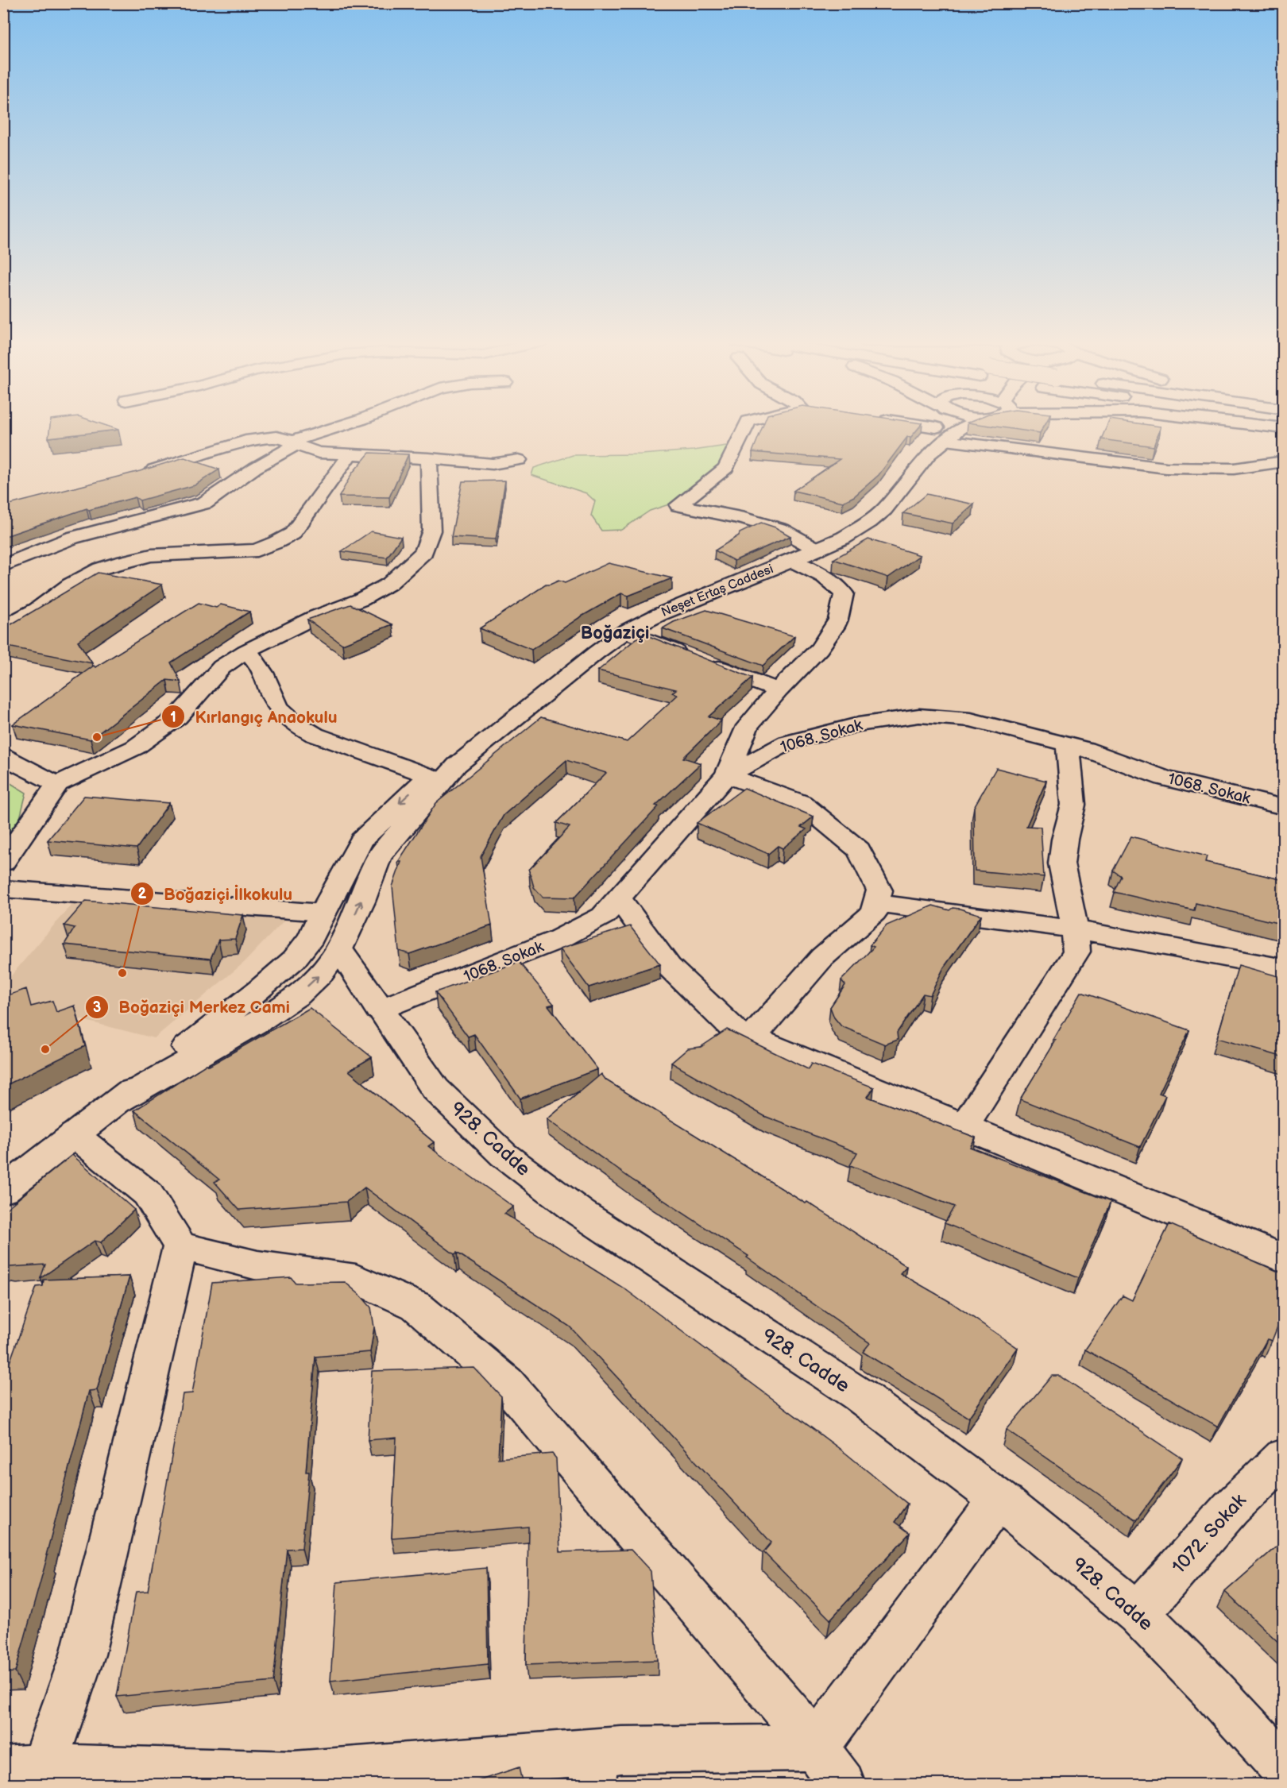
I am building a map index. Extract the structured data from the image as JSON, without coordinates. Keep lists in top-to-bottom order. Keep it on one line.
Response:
{"streets":{"main road":["Neşet Ertaş Caddesi","1068. Sokak","928. Cadde","1072. Sokak"]},"crossings":[["Neşet Ertaş Caddesi","928. Cadde"],["1068. Sokak","928. Cadde"],["928. Cadde","1072. Sokak"]],"districts":["Boğaziçi"],"places":["Kırlangıç Anaokulu","Boğaziçi İlkokulu","Boğaziçi Merkez Cami"]}
